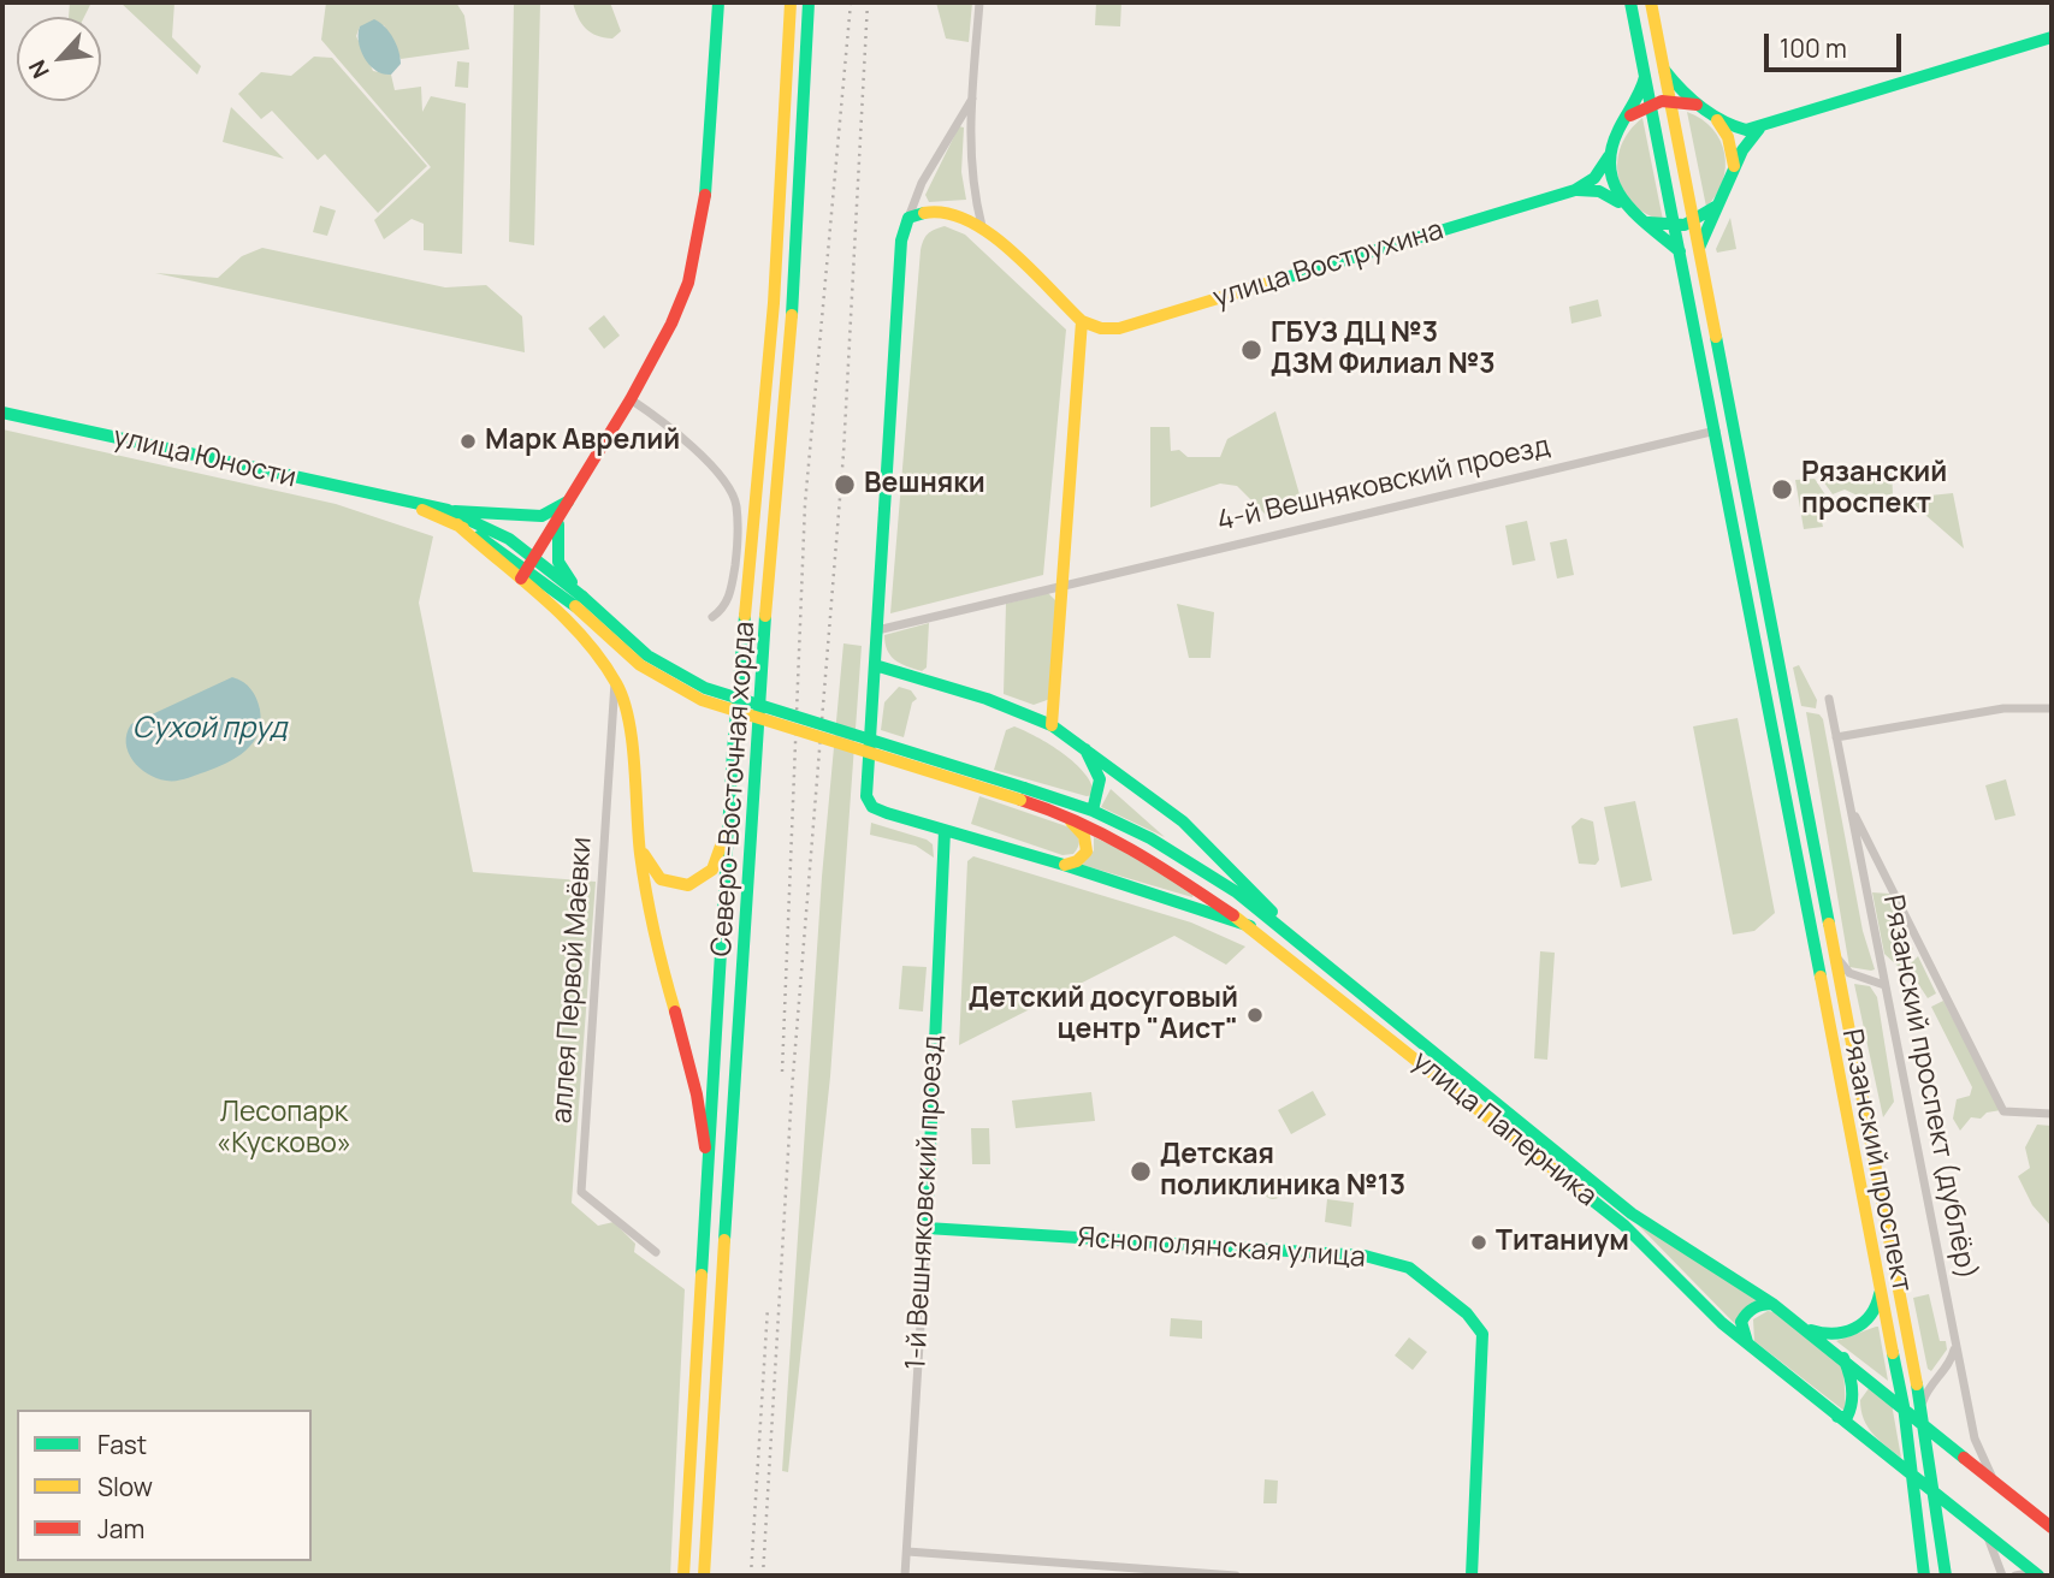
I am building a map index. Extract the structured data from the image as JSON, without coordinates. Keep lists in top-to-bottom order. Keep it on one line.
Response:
{"streets":{"main road":["улица Вострухина","улица Юности","Северо-Восточная хорда","улица Паперника","Рязанский проспект","1-й Вешняковский проезд","Яснополянская улица"],"street":["4-й Вешняковский проезд","аллея Первой Маёвки","Рязанский проспект (дублёр)"]},"crossings":[["4-й Вешняковский проезд","Рязанский проспект"],["Рязанский проспект (дублёр)","улица Паперника"],["улица Паперника","Рязанский проспект"],["1-й Вешняковский проезд","Яснополянская улица"]],"water":["Сухой пруд"],"parks":["Лесопарк «Кусково»"],"places":["ГБУЗ ДЦ №3 ДЗМ Филиал №3","Марк Аврелий","Вешняки","Рязанский проспект","Детский досуговый центр \"Аист\"","Детская поликлиника №13","Титаниум"],"legend":["Fast","Slow","Jam"],"scale_bar":"100 m","north":"bottom left"}
